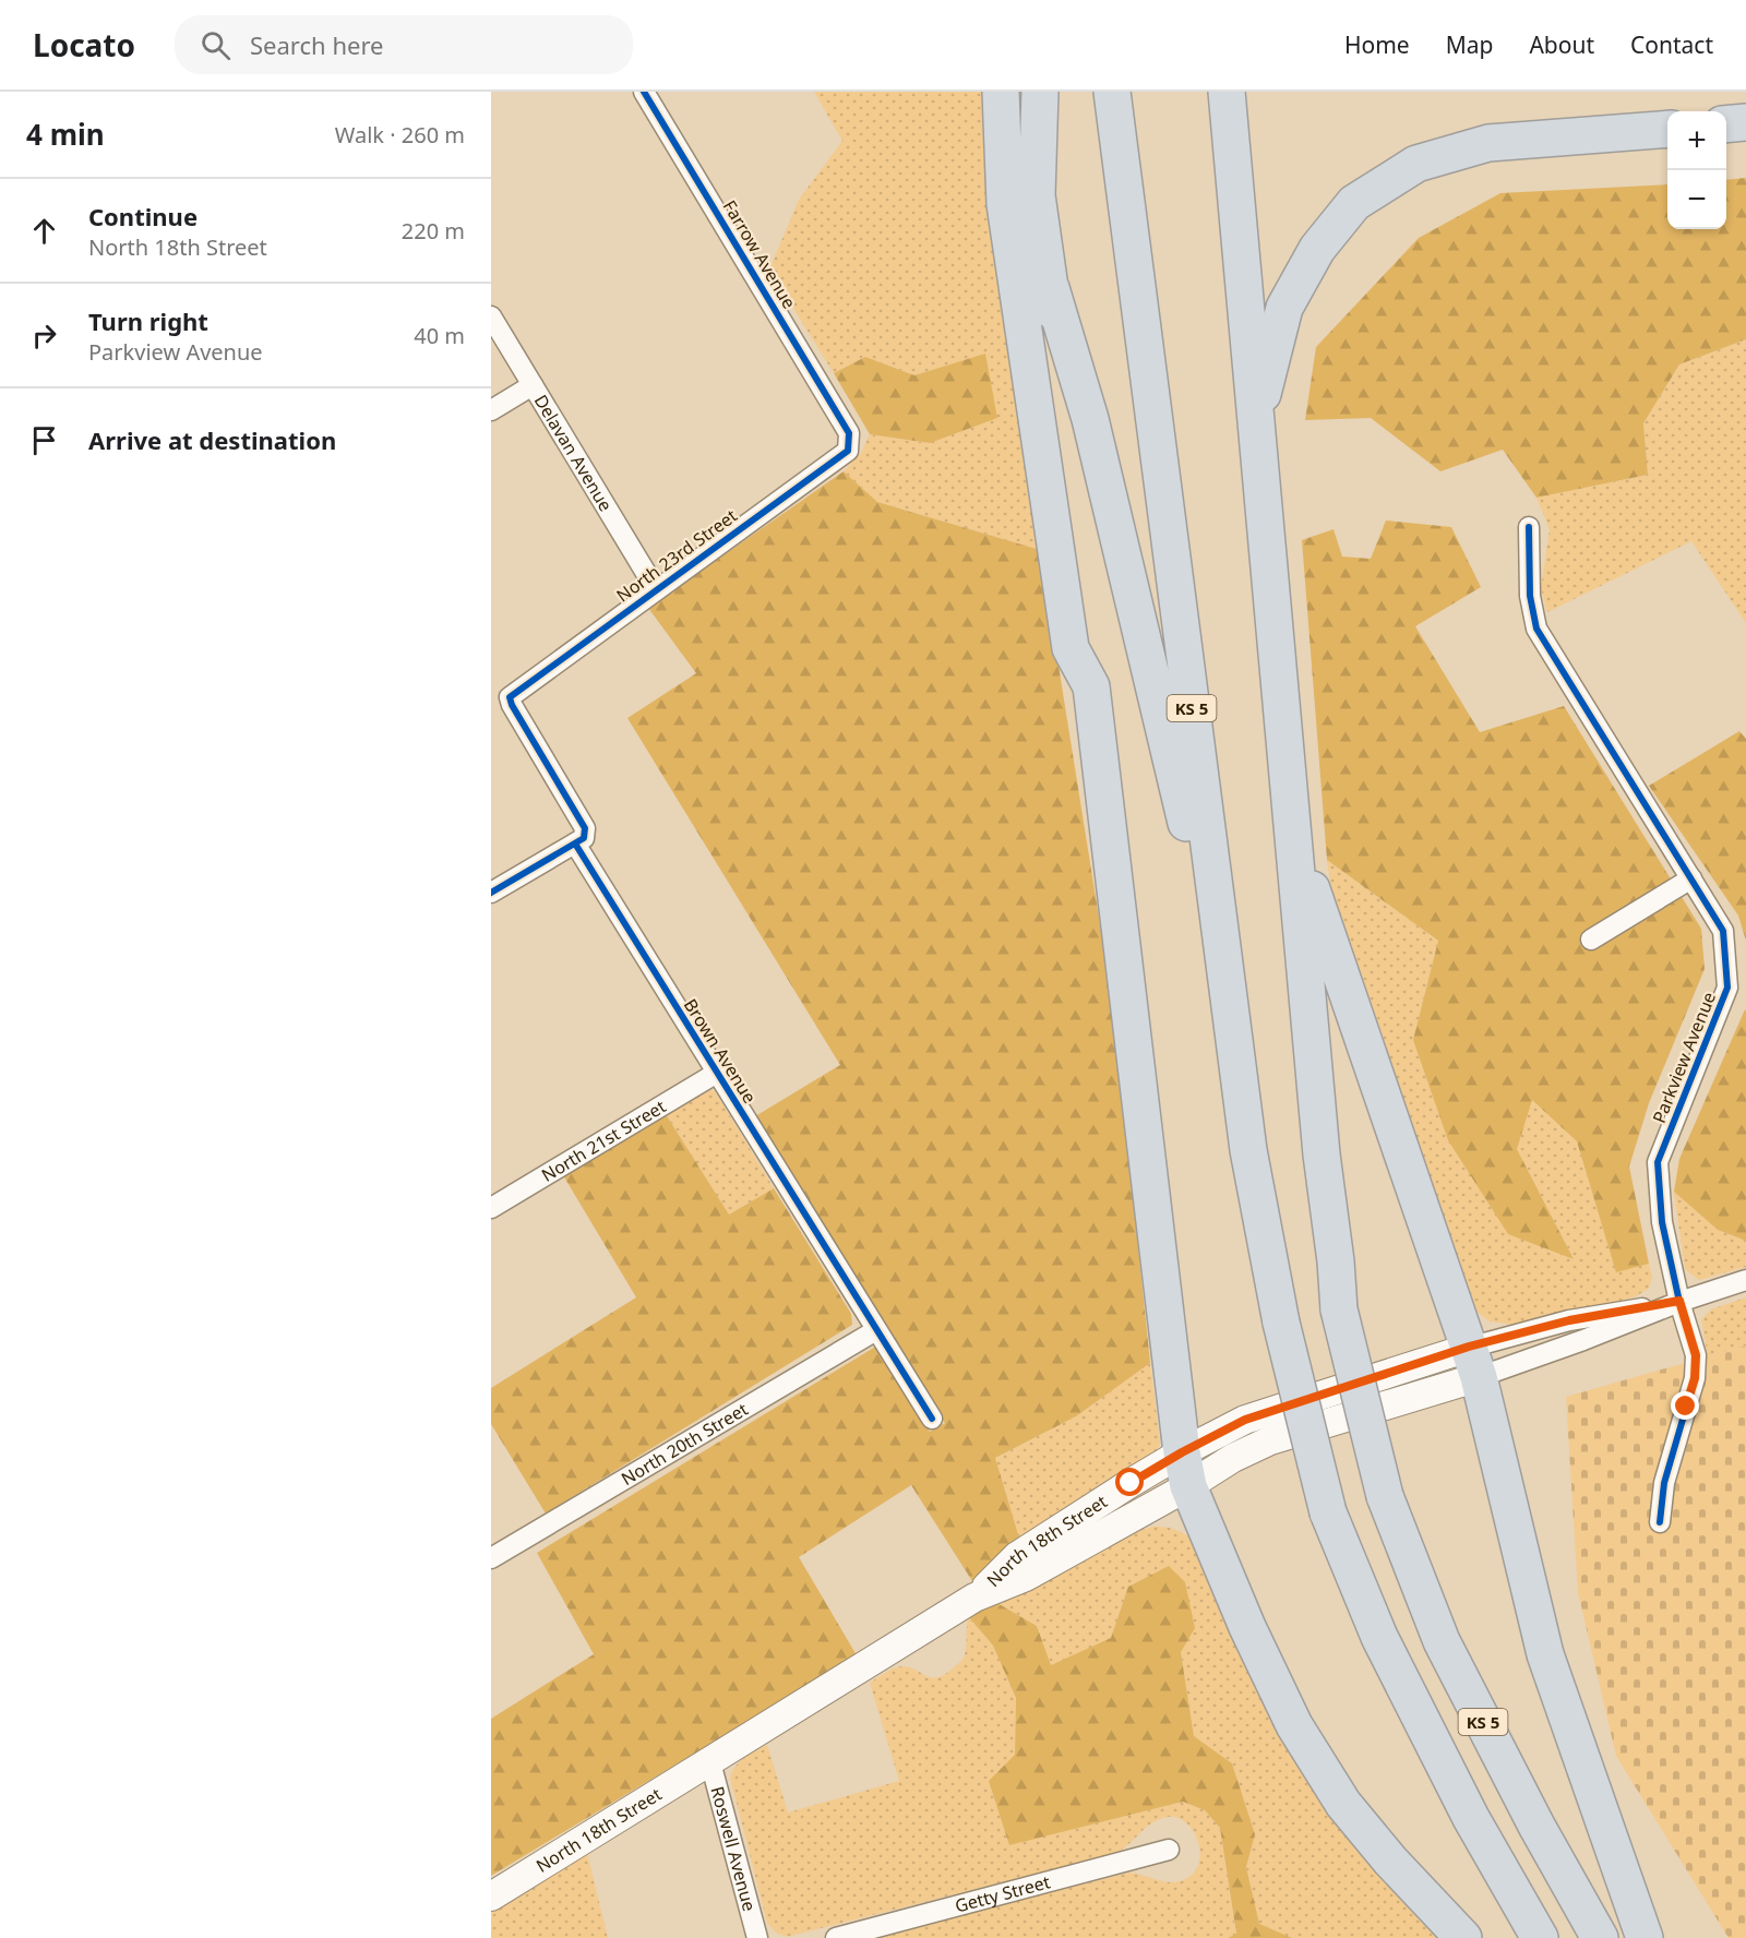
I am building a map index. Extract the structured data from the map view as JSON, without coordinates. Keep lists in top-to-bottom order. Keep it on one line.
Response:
{"streets":{"highway":["KS 5"],"main road":["North 18th Street"],"street":["Farrow Avenue","Delavan Avenue","North 23rd Street","Brown Avenue","Parkview Avenue","North 21st Street","North 20th Street","Roswell Avenue","Getty Street"]},"crossings":[["Farrow Avenue","North 23rd Street"],["Delavan Avenue","North 23rd Street"],["North 23rd Street","Brown Avenue"],["Brown Avenue","North 21st Street"],["Brown Avenue","North 20th Street"],["Parkview Avenue","North 18th Street"],["North 18th Street","Roswell Avenue"]],"page":{"header":"Locato","search":"Search here","nav":["Home","Map","About","Contact"],"heading":["4 min","Walk · 260 m"],"map_buttons":["+","−"],"list":[["Continue","North 18th Street","220 m"],["Turn right","Parkview Avenue","40 m"],"Arrive at destination"]}}
